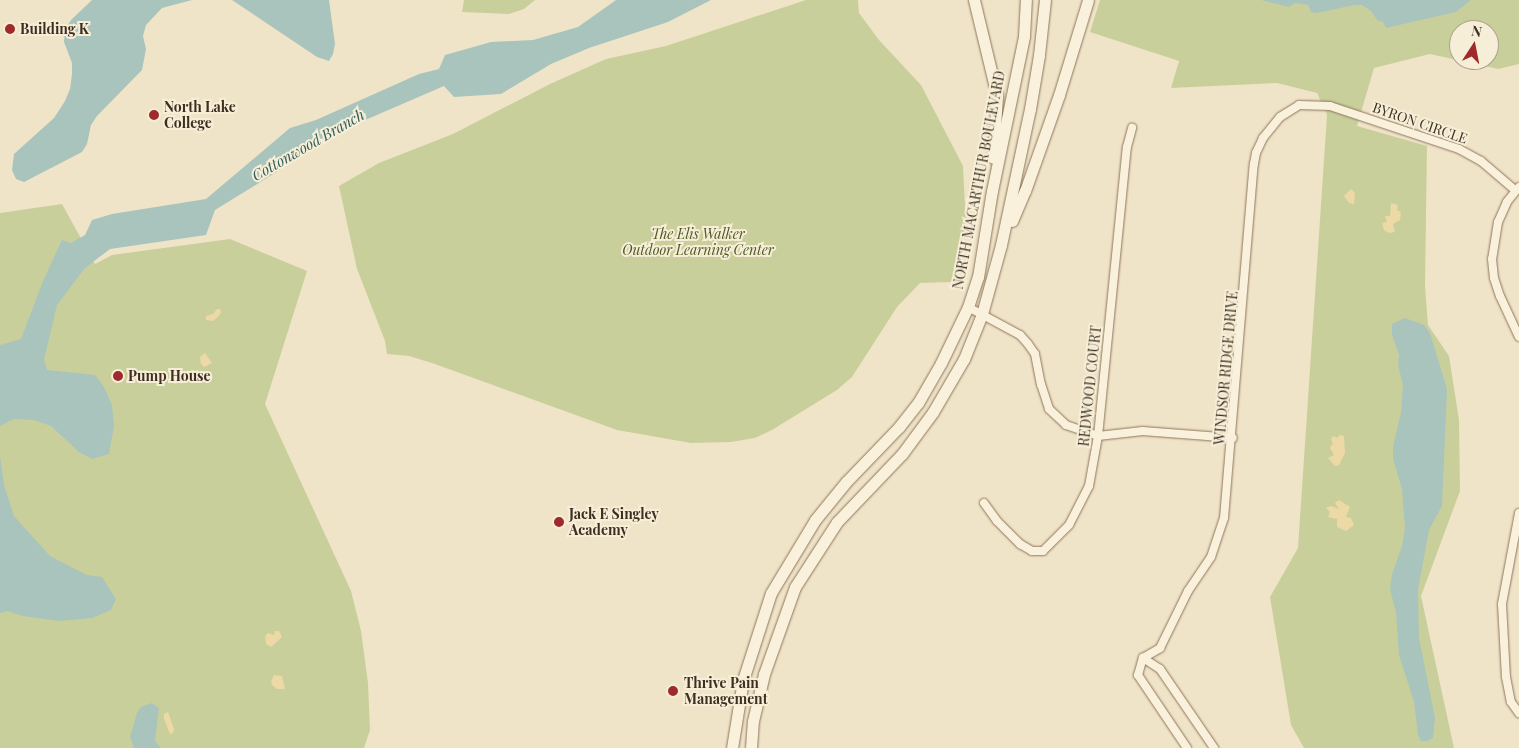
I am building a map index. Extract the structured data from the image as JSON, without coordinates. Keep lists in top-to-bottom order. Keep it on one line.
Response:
{"streets":{"main road":["NORTH MACARTHUR BOULEVARD"],"street":["BYRON CIRCLE","WINDSOR RIDGE DRIVE","REDWOOD COURT"]},"crossings":[["BYRON CIRCLE","WINDSOR RIDGE DRIVE"]],"water":["Cottonwood Branch"],"parks":["The Elis Walker Outdoor Learning Center"],"places":["Building K","North Lake College","Pump House","Jack E Singley Academy","Thrive Pain Management"],"north":"top"}
